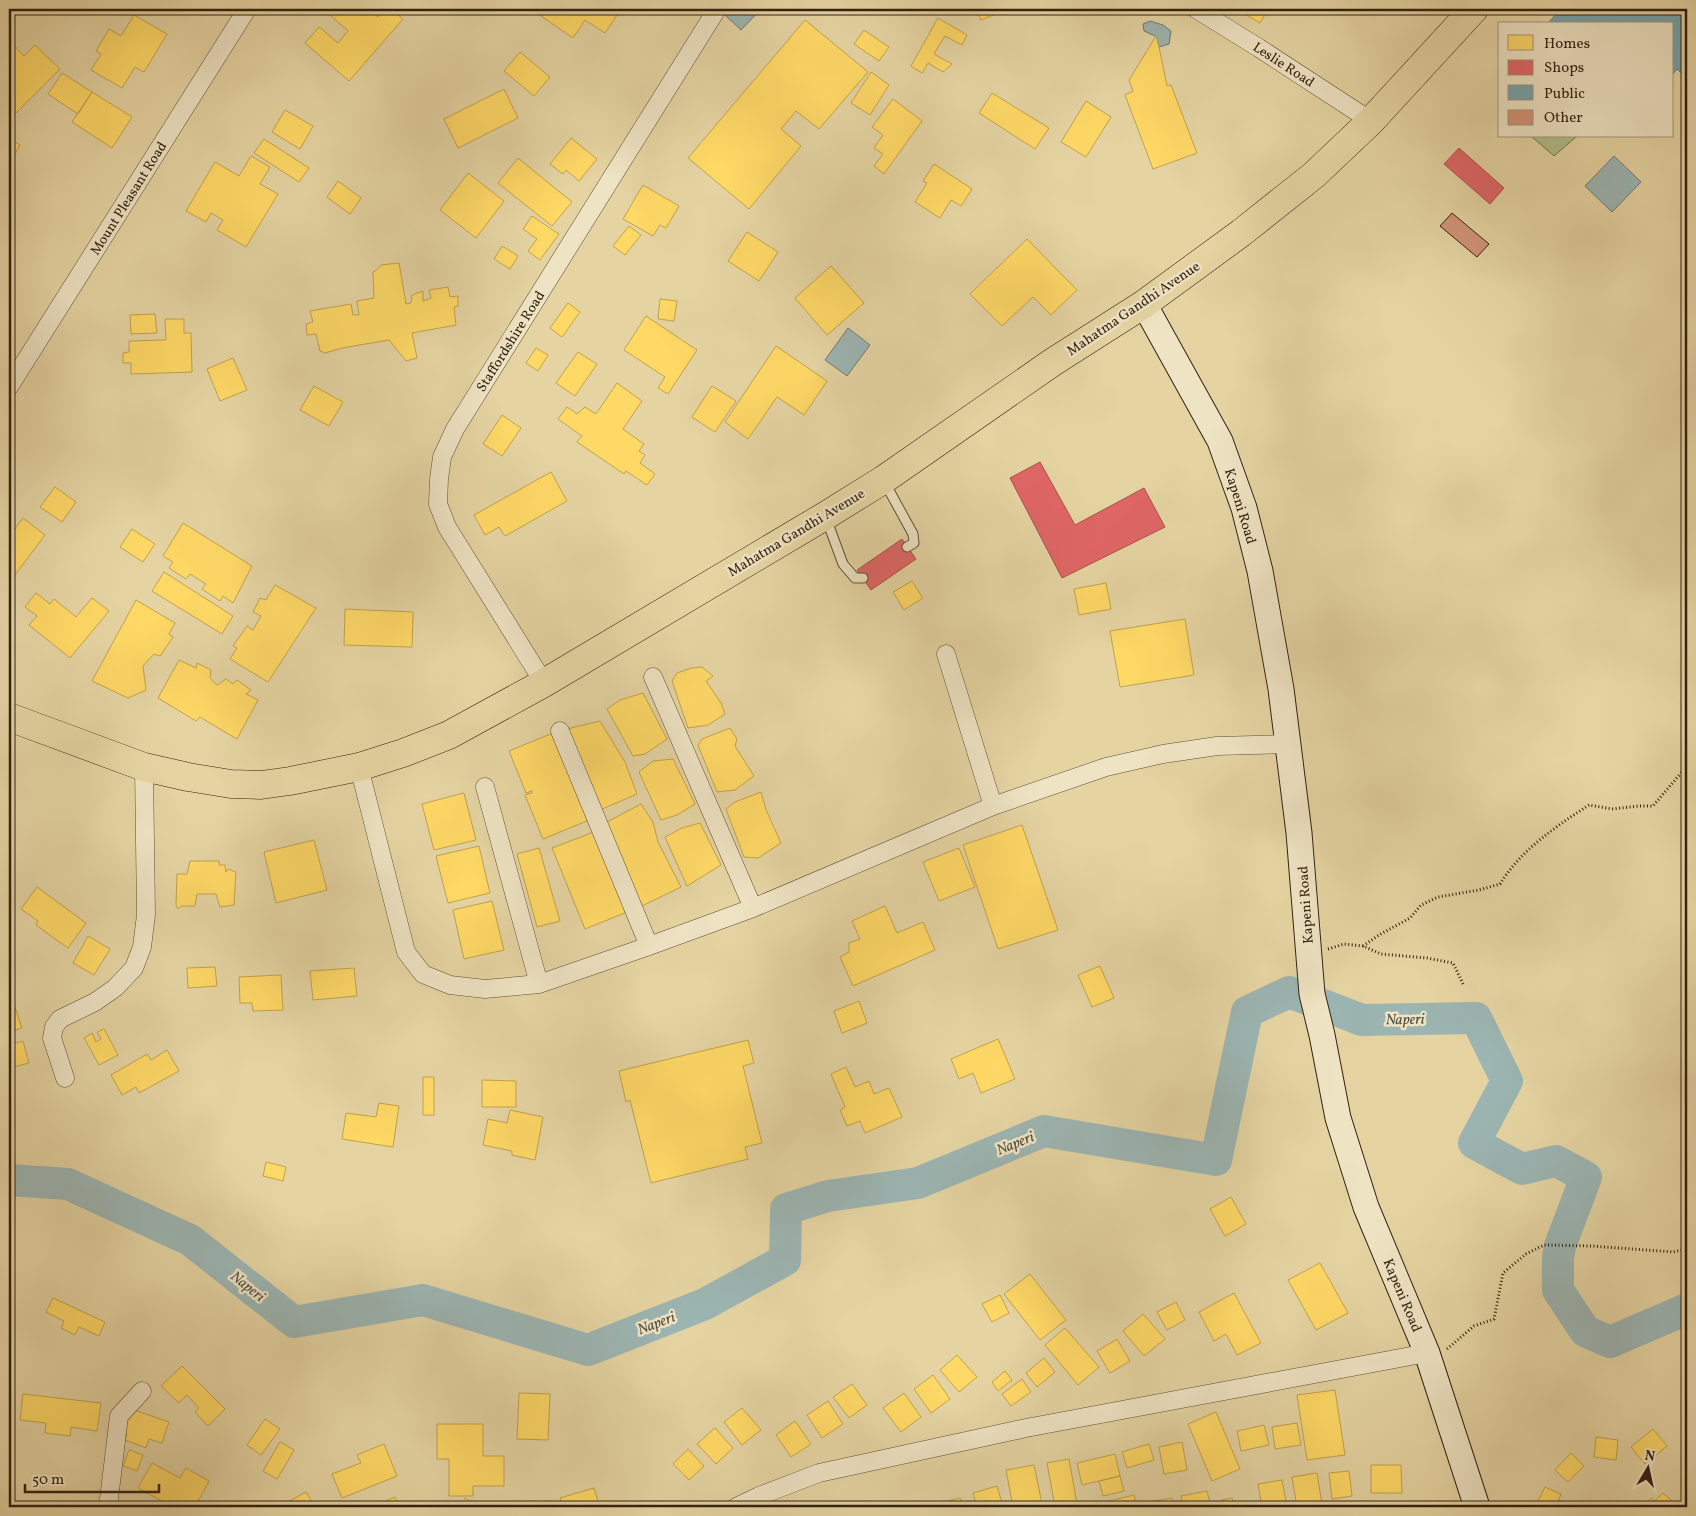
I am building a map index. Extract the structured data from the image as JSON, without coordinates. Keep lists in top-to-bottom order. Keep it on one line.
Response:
{"streets":{"main road":["Mahatma Gandhi Avenue","Kapeni Road"],"street":["Leslie Road","Mount Pleasant Road","Staffordshire Road"]},"crossings":[["Leslie Road","Mahatma Gandhi Avenue"],["Mahatma Gandhi Avenue","Staffordshire Road"],["Mahatma Gandhi Avenue","Kapeni Road"]],"water":["Naperi"],"legend":["Homes","Shops","Public","Other"],"scale_bar":"50 m","north":"top"}
